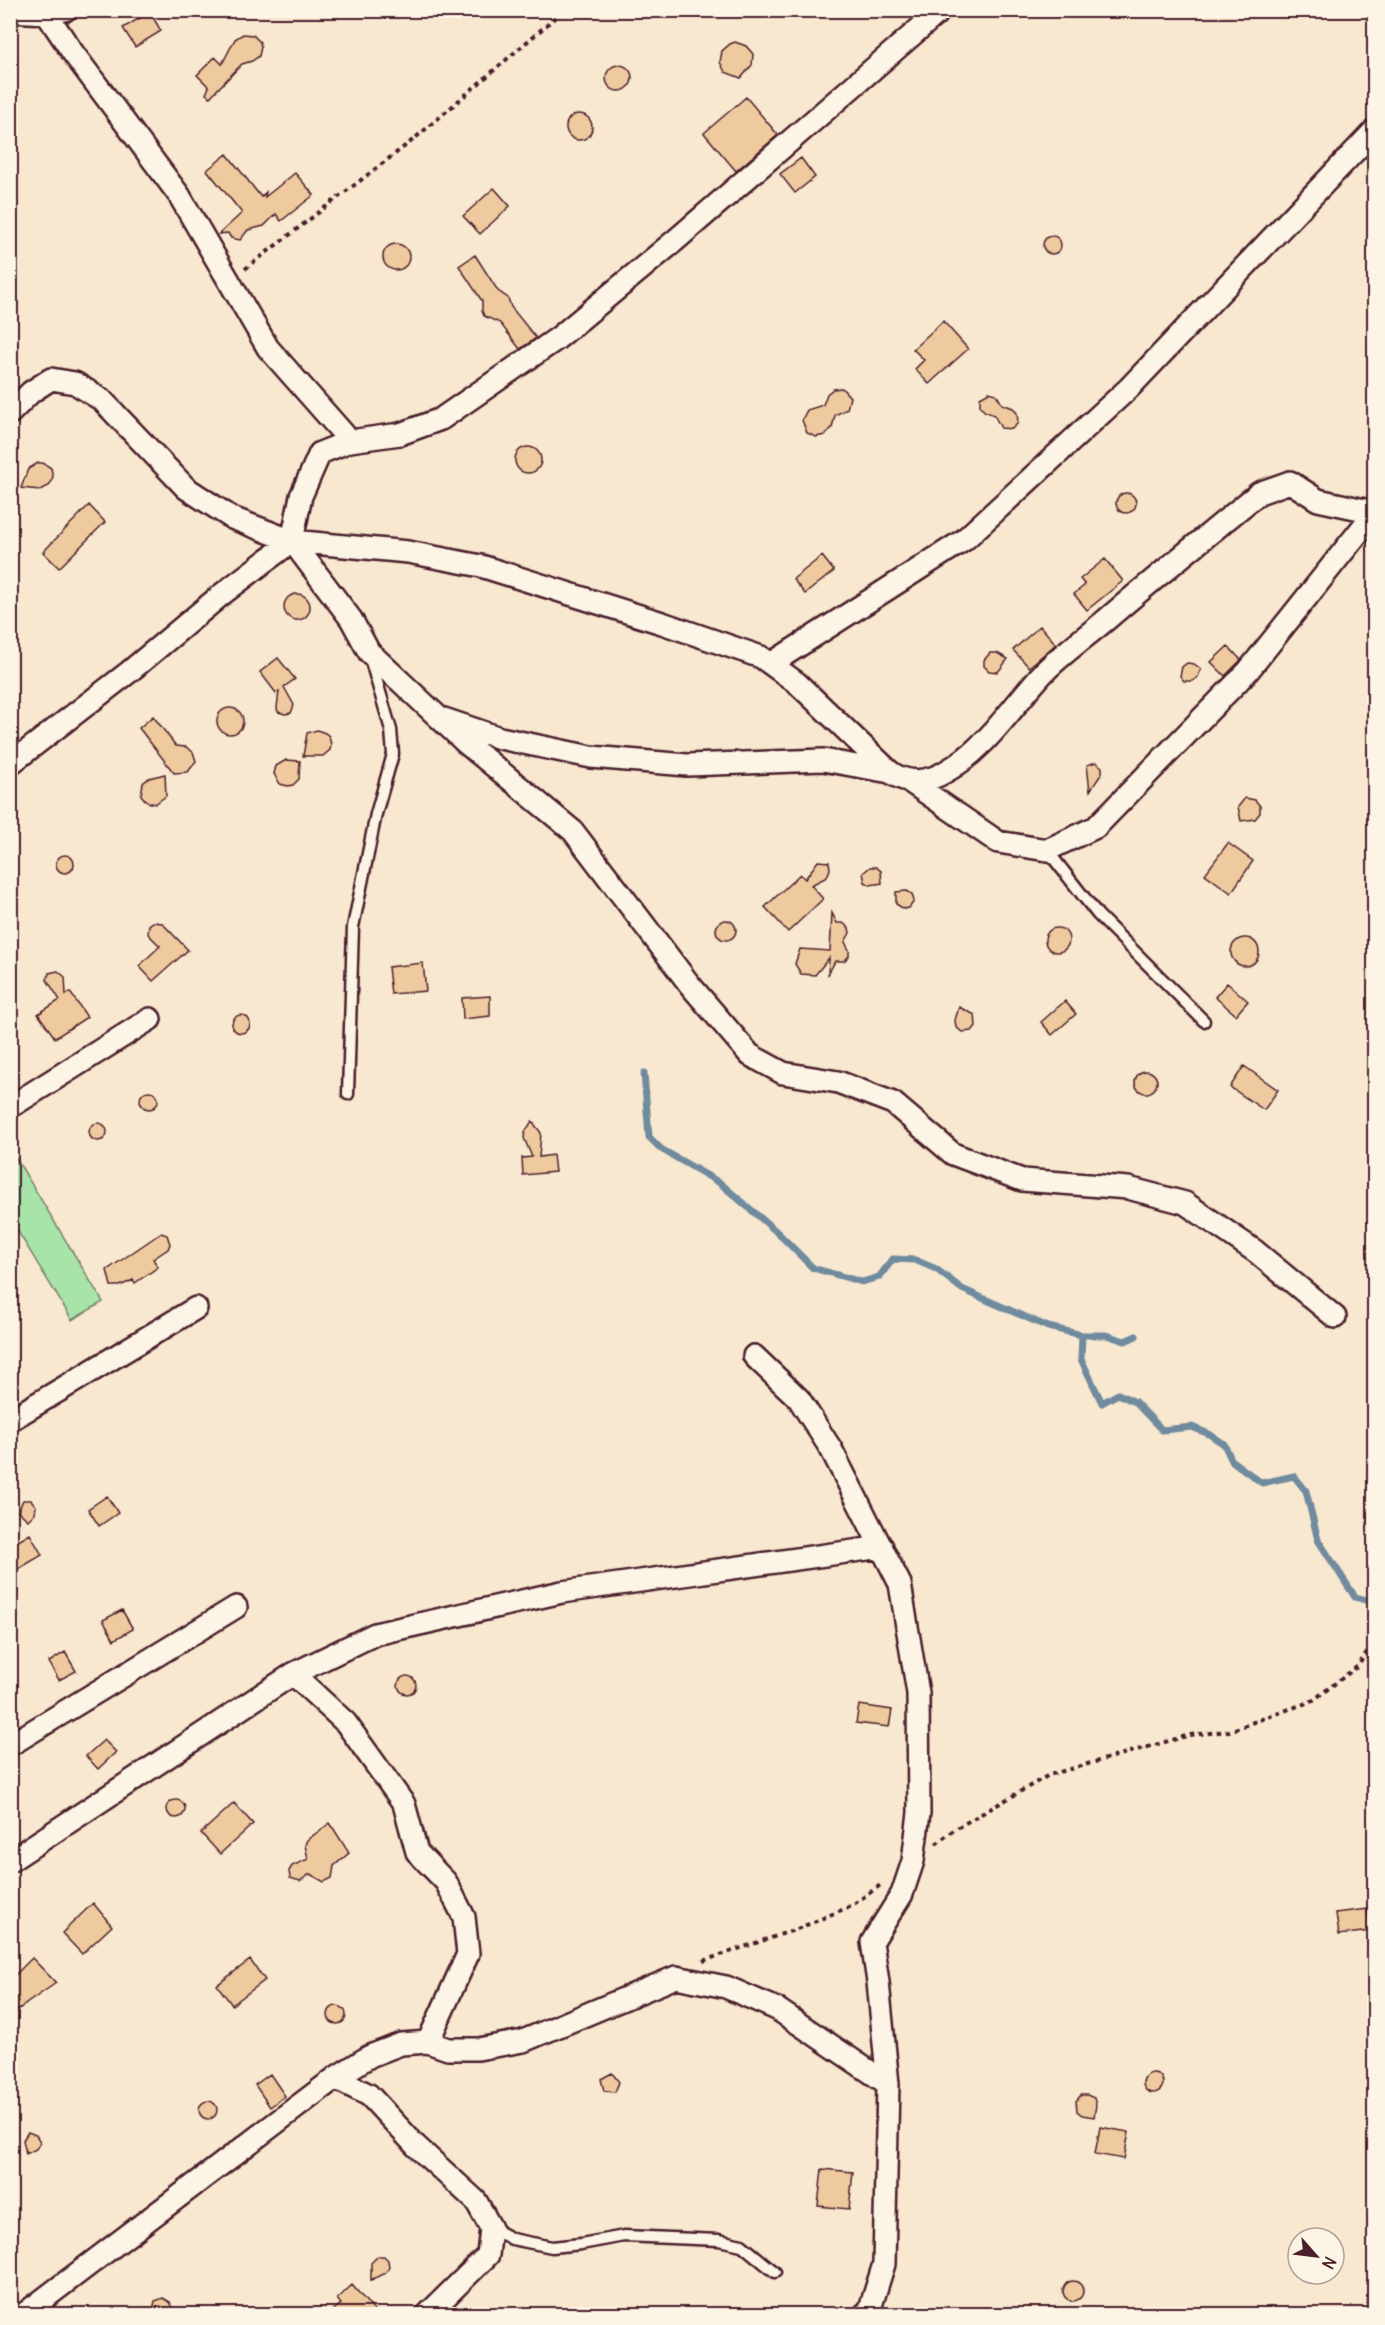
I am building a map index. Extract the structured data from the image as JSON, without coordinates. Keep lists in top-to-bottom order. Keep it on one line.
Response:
{"north":"bottom right"}
